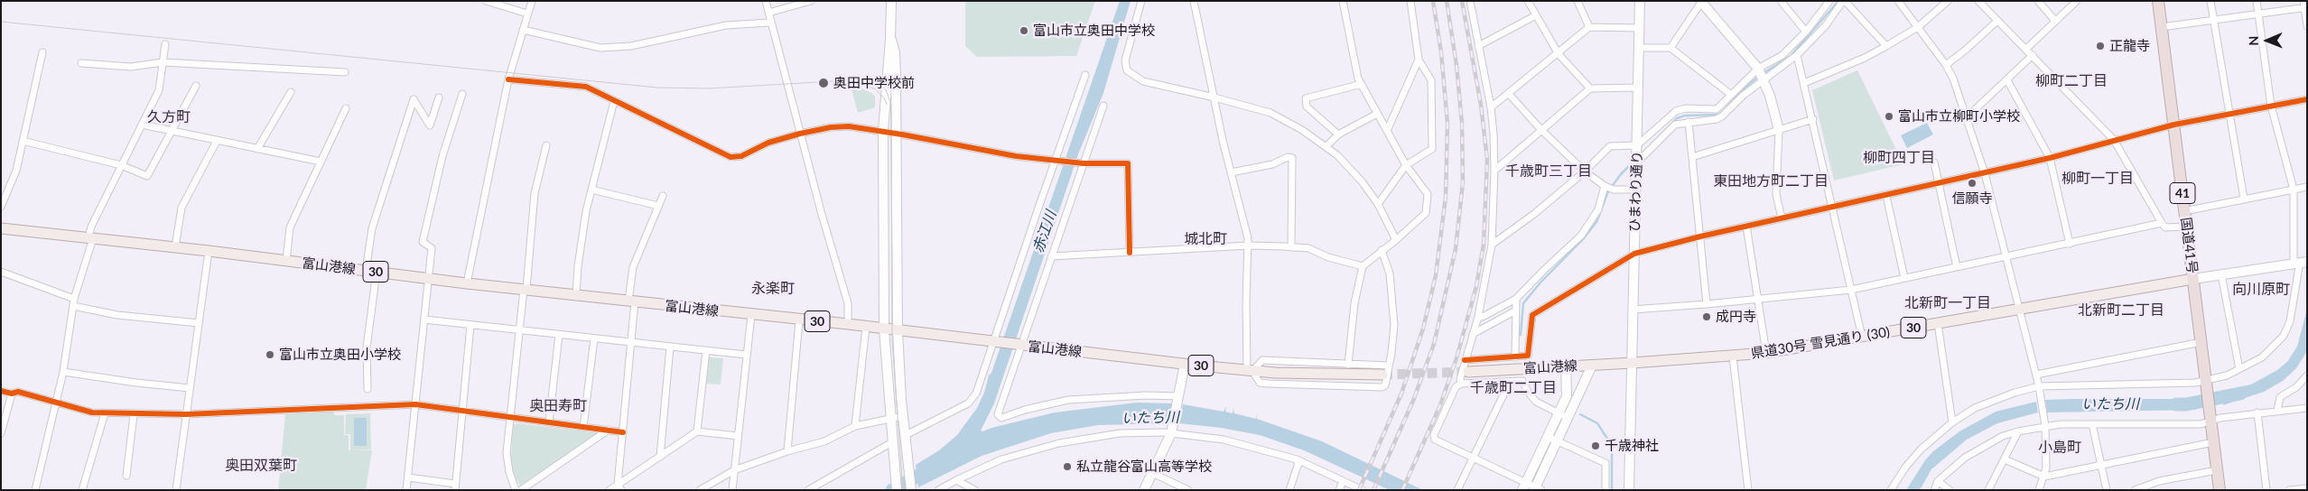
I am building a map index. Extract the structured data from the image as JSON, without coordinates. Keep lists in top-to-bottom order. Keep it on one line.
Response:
{"streets":{"highway":["41","国道41号"],"main road":["富山港線","30","県道30号 雪見通り (30)"],"street":["ひまわり通り"]},"crossings":[["ひまわり通り","富山港線"],["ひまわり通り","県道30号 雪見通り (30)"],["国道41号","県道30号 雪見通り (30)"],["富山港線","県道30号 雪見通り (30)"]],"districts":["柳町二丁目","久方町","柳町四丁目","千歳町三丁目","柳町一丁目","東田地方町二丁目","城北町","永楽町","向川原町","北新町一丁目","北新町二丁目","千歳町二丁目","奥田寿町","小島町","奥田双葉町"],"water":["赤江川","いたち川"],"places":["富山市立奥田中学校","正龍寺","奥田中学校前","富山市立柳町小学校","信願寺","成円寺","富山市立奥田小学校","千歳神社","私立龍谷富山高等学校"],"north":"left"}
